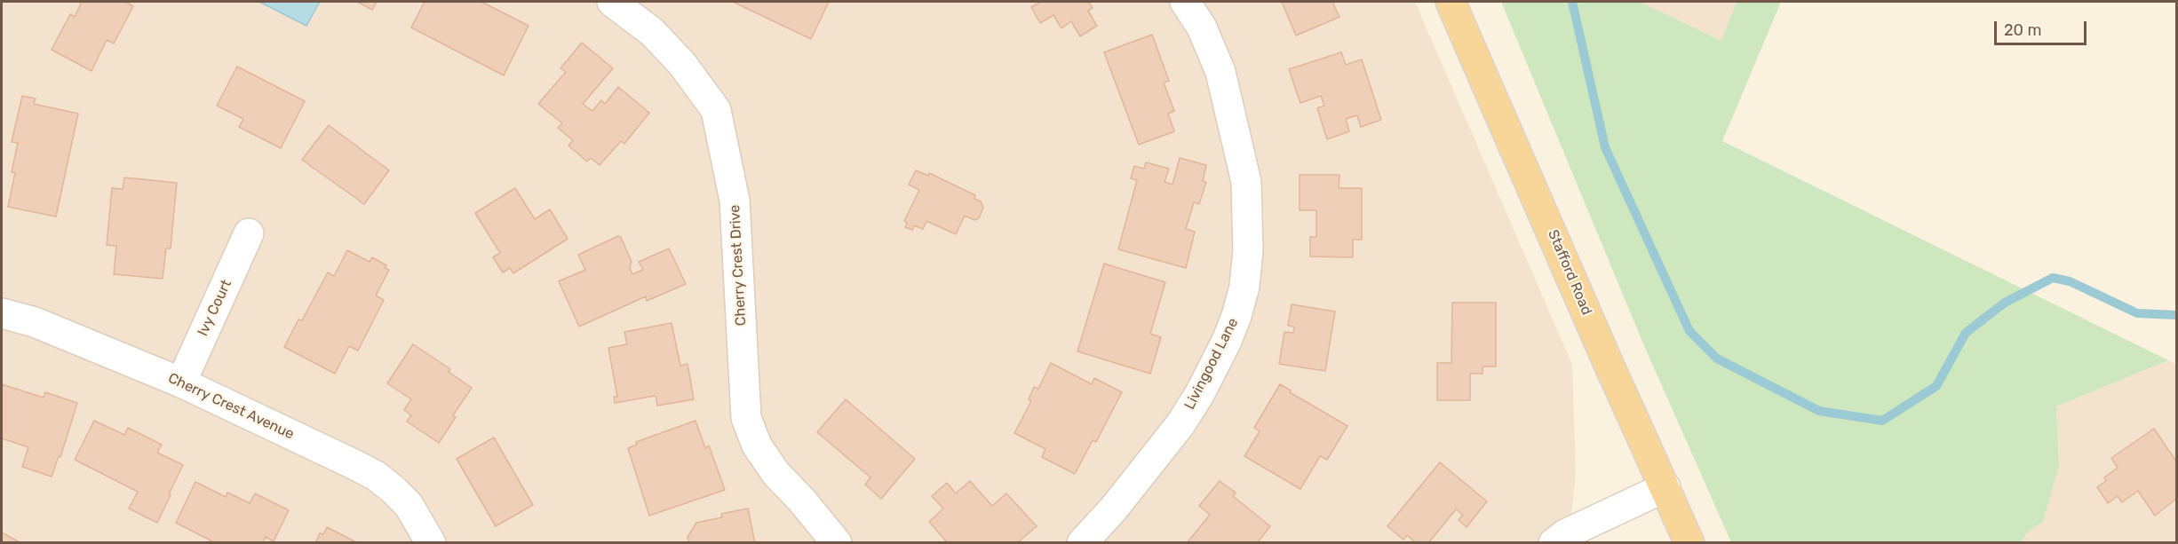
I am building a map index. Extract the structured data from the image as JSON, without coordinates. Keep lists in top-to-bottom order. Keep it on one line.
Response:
{"streets":{"main road":["Stafford Road"],"street":["Cherry Crest Drive","Ivy Court","Livingood Lane","Cherry Crest Avenue"]},"crossings":[["Ivy Court","Cherry Crest Avenue"]],"scale_bar":"20 m"}
